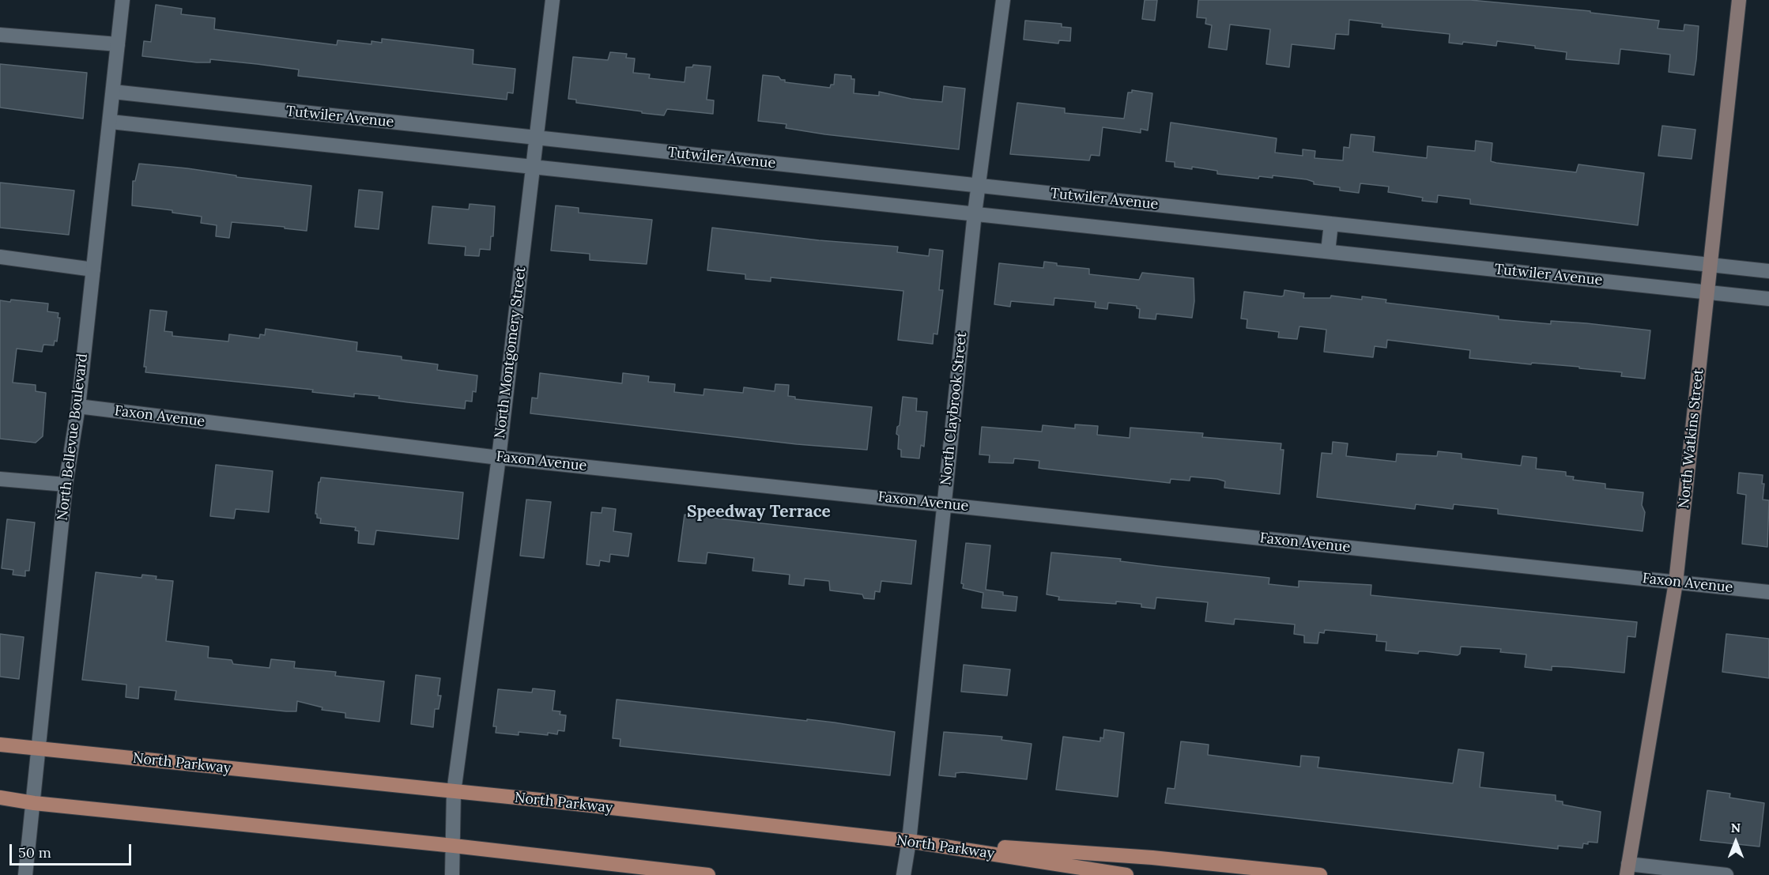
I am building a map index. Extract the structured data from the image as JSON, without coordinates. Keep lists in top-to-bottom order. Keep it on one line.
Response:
{"streets":{"main road":["North Watkins Street","North Parkway"],"street":["Tutwiler Avenue","North Montgomery Street","North Claybrook Street","Faxon Avenue","North Bellevue Boulevard"]},"crossings":[["Tutwiler Avenue","North Montgomery Street"],["Tutwiler Avenue","North Claybrook Street"],["Tutwiler Avenue","North Bellevue Boulevard"],["Tutwiler Avenue","North Watkins Street"],["North Montgomery Street","Faxon Avenue"],["North Montgomery Street","North Parkway"],["North Claybrook Street","Faxon Avenue"],["North Claybrook Street","North Parkway"],["Faxon Avenue","North Bellevue Boulevard"],["Faxon Avenue","North Watkins Street"],["North Bellevue Boulevard","North Parkway"]],"districts":["Speedway Terrace"],"scale_bar":"50 m","north":"top"}
